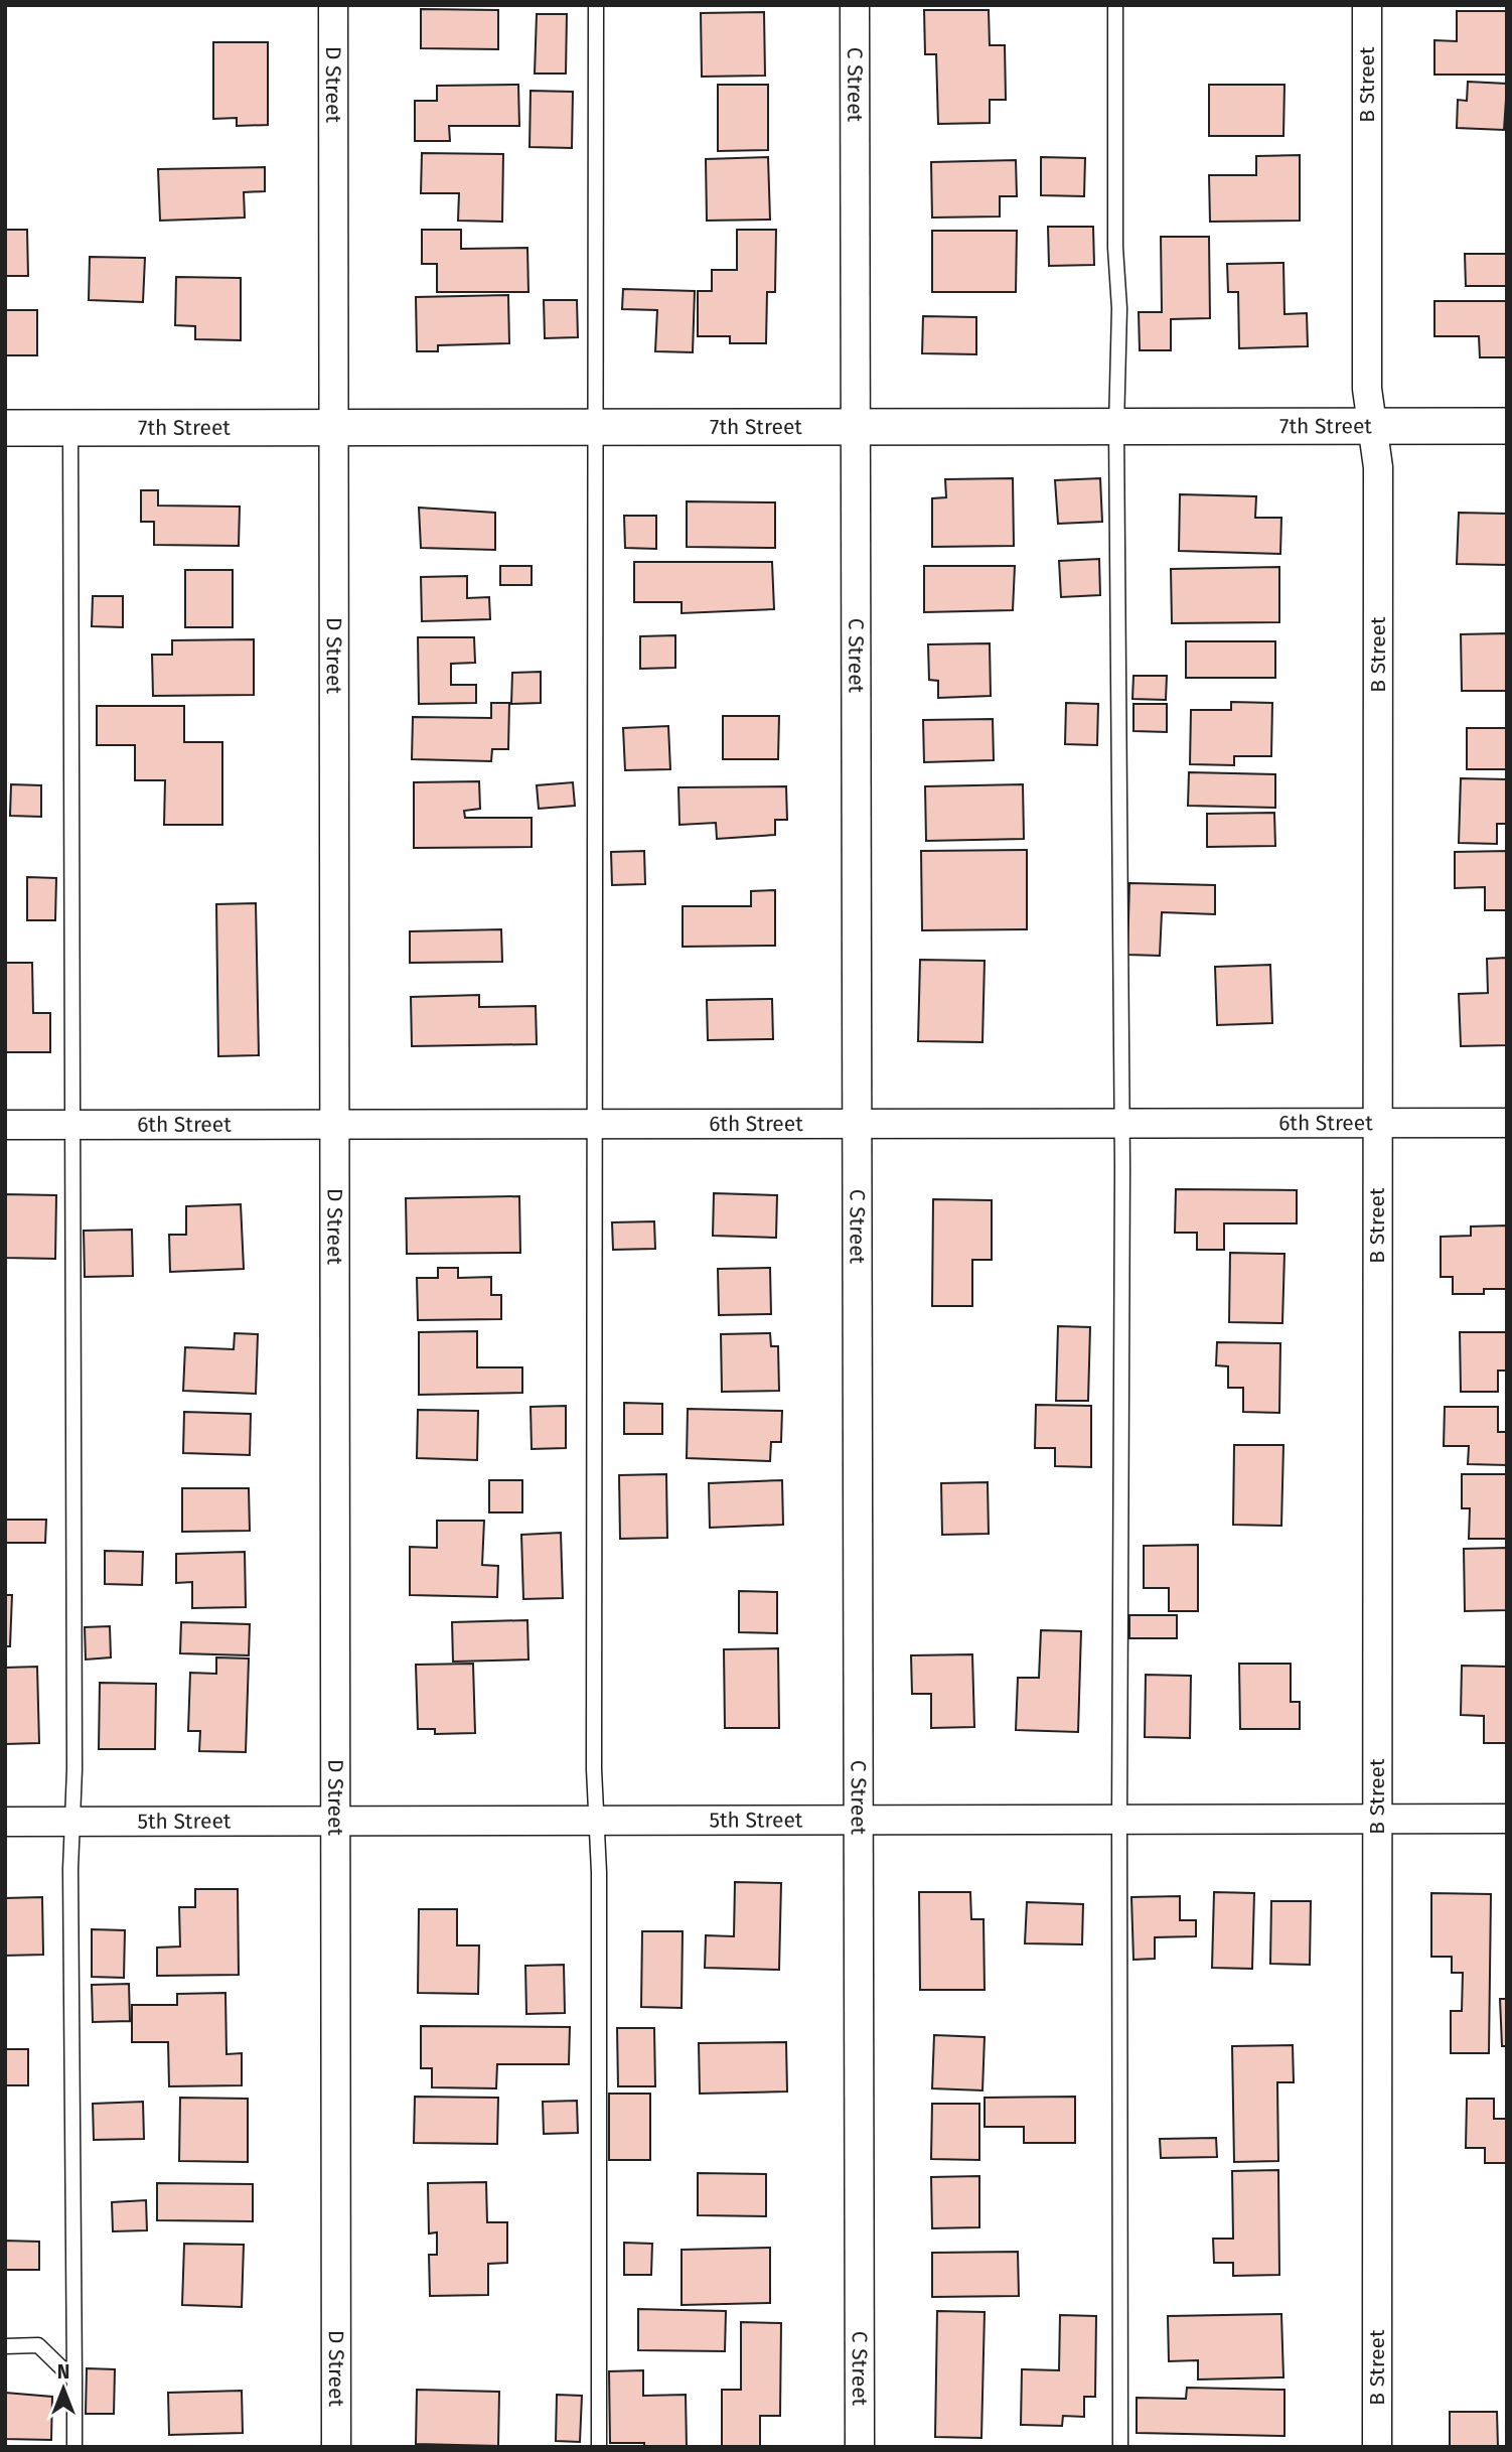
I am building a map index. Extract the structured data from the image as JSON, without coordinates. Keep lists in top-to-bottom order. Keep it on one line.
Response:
{"streets":{"street":["D Street","C Street","B Street","7th Street","6th Street","5th Street"]},"crossings":[["D Street","7th Street"],["D Street","6th Street"],["D Street","5th Street"],["C Street","7th Street"],["C Street","6th Street"],["C Street","5th Street"],["B Street","7th Street"],["B Street","6th Street"],["B Street","5th Street"]],"north":"top"}
